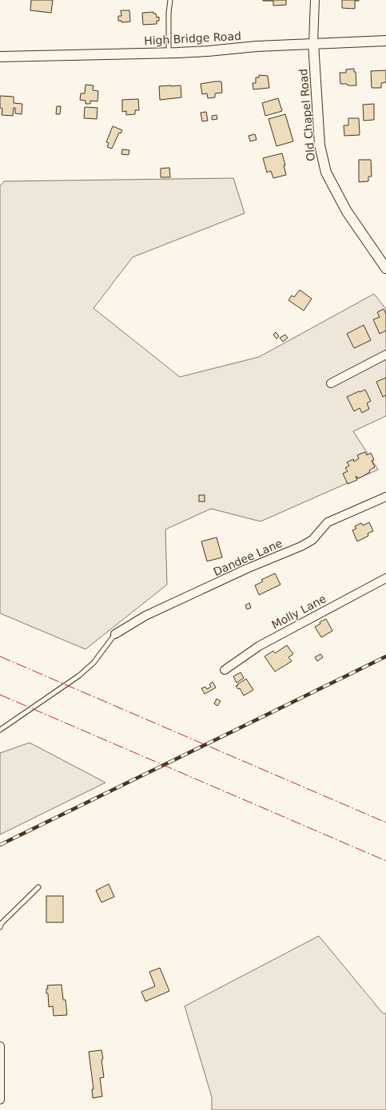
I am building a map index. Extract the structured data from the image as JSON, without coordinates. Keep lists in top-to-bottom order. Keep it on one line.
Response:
{"streets":{"street":["High Bridge Road","Old Chapel Road","Dandee Lane","Molly Lane"]},"crossings":[["High Bridge Road","Old Chapel Road"]]}
